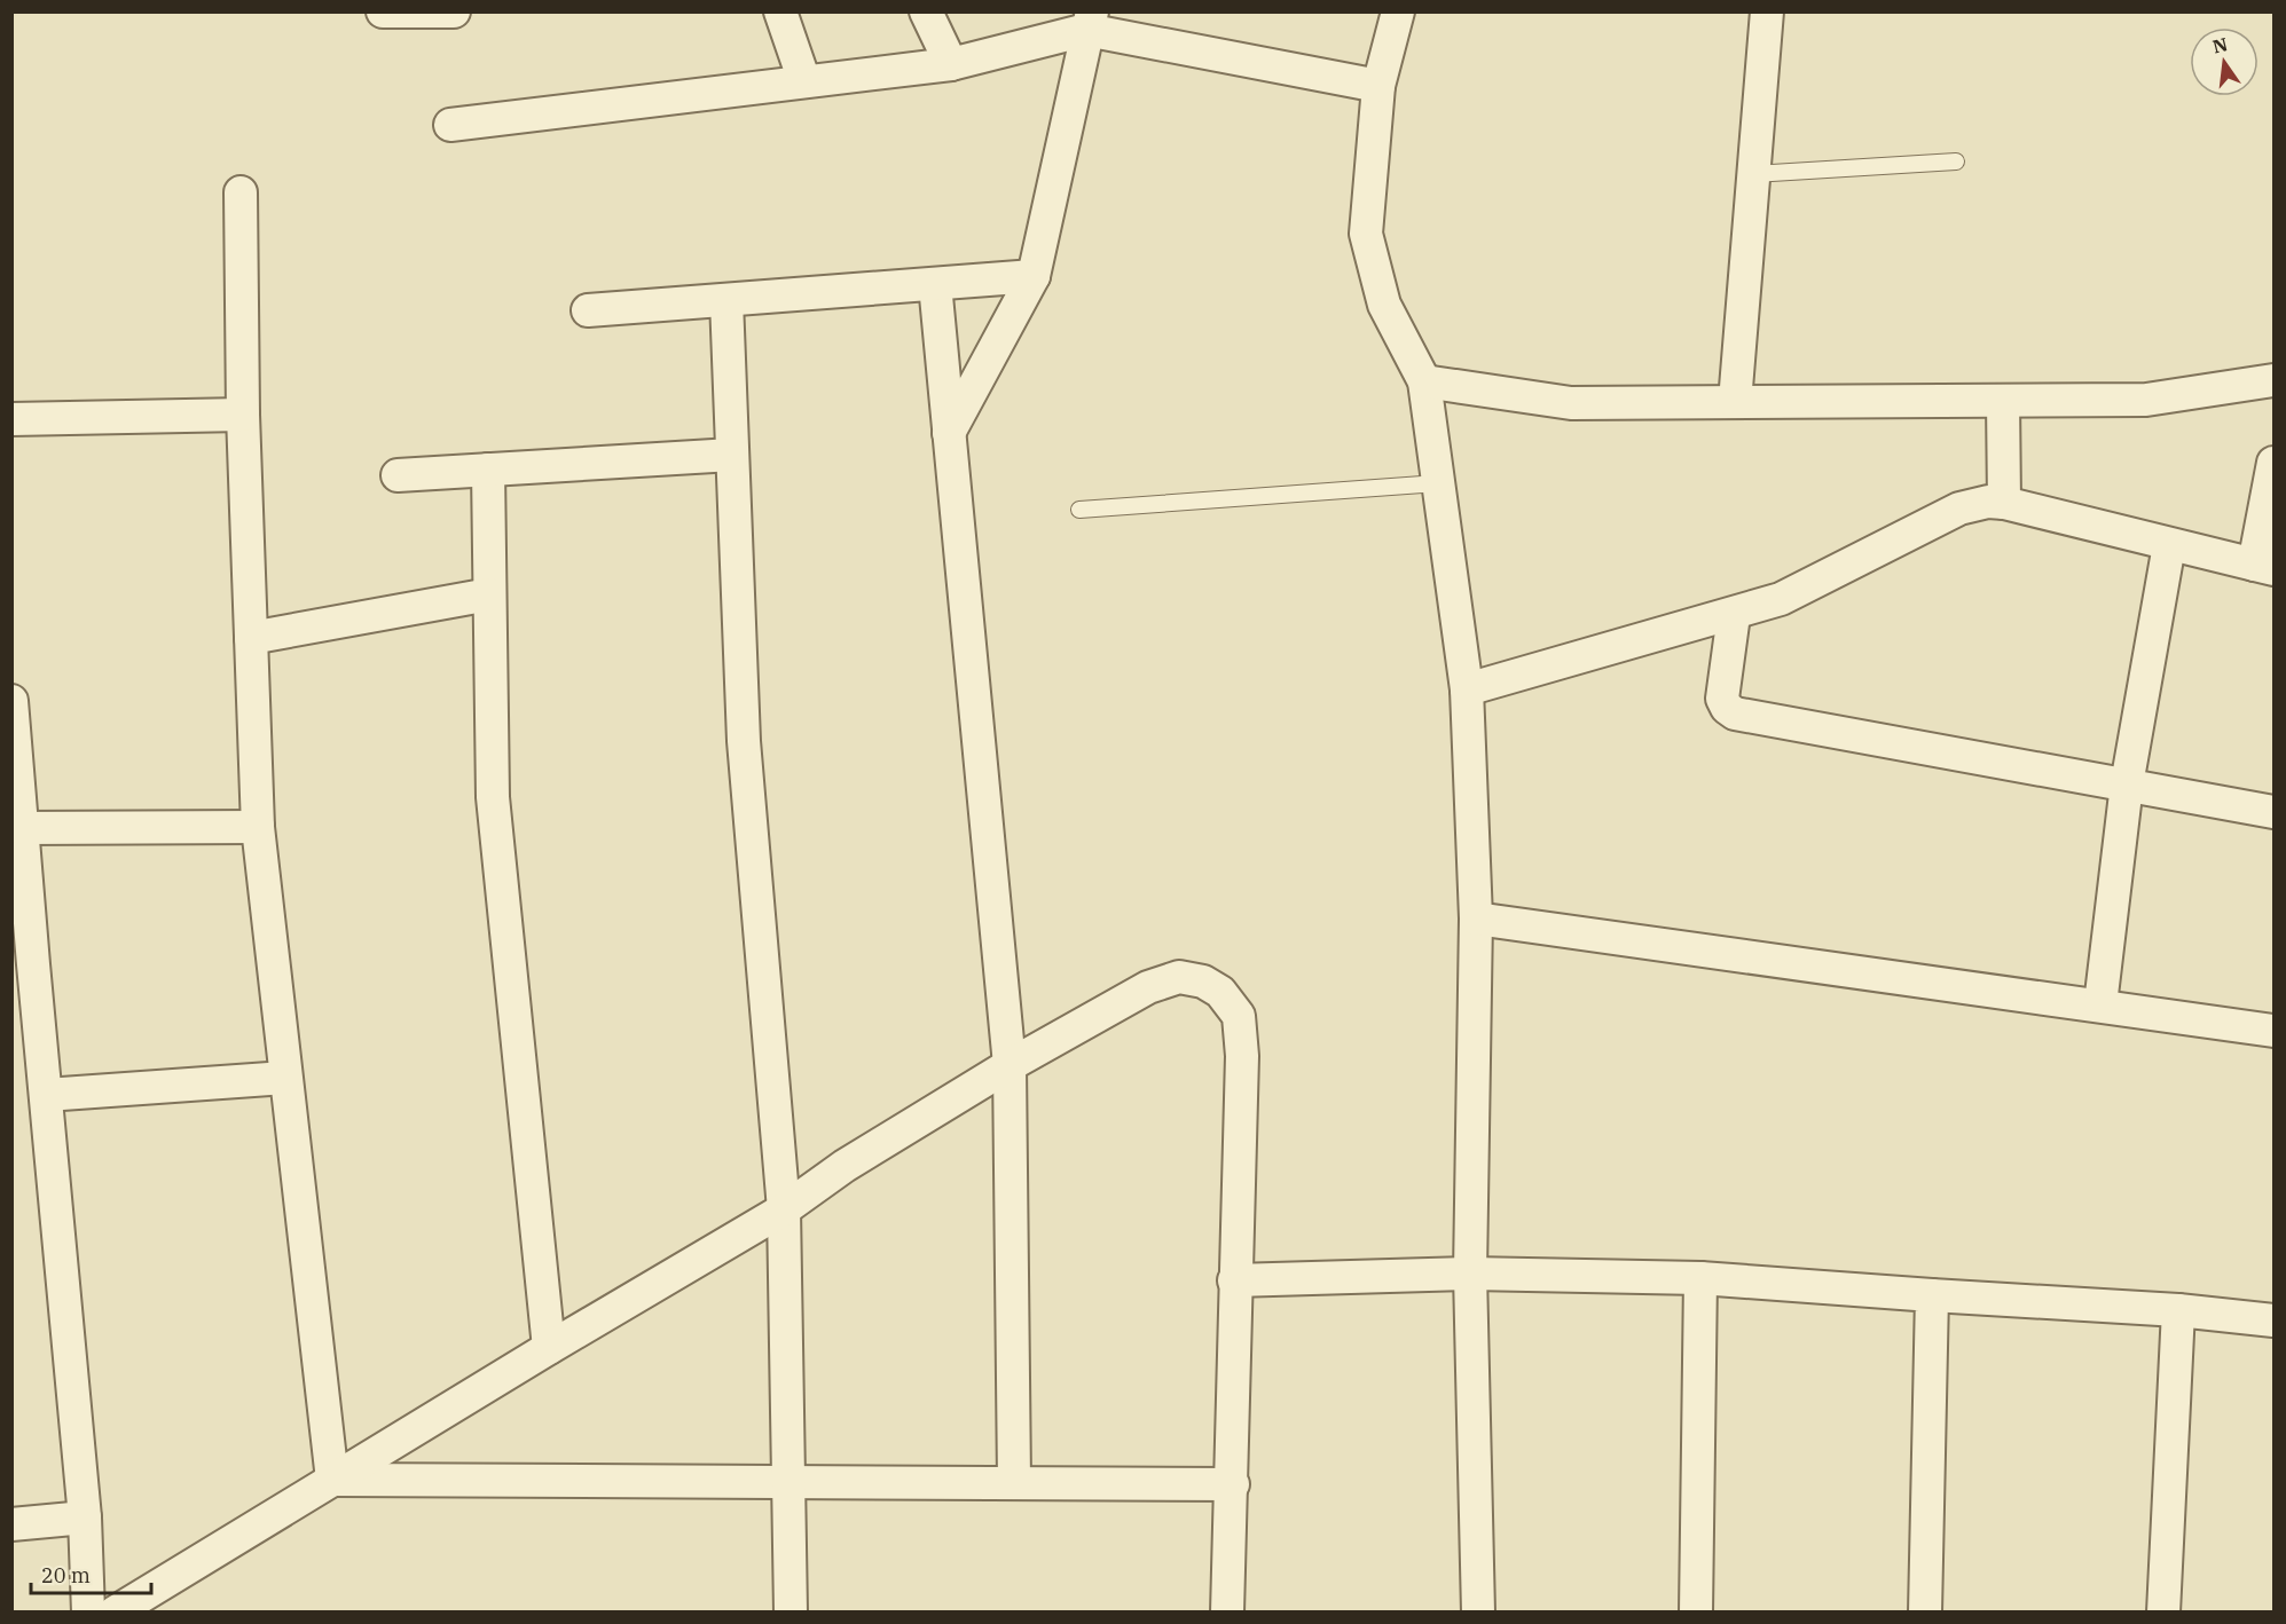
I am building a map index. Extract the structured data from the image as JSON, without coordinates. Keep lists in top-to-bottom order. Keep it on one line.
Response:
{"scale_bar":"20 m","north":"top"}
